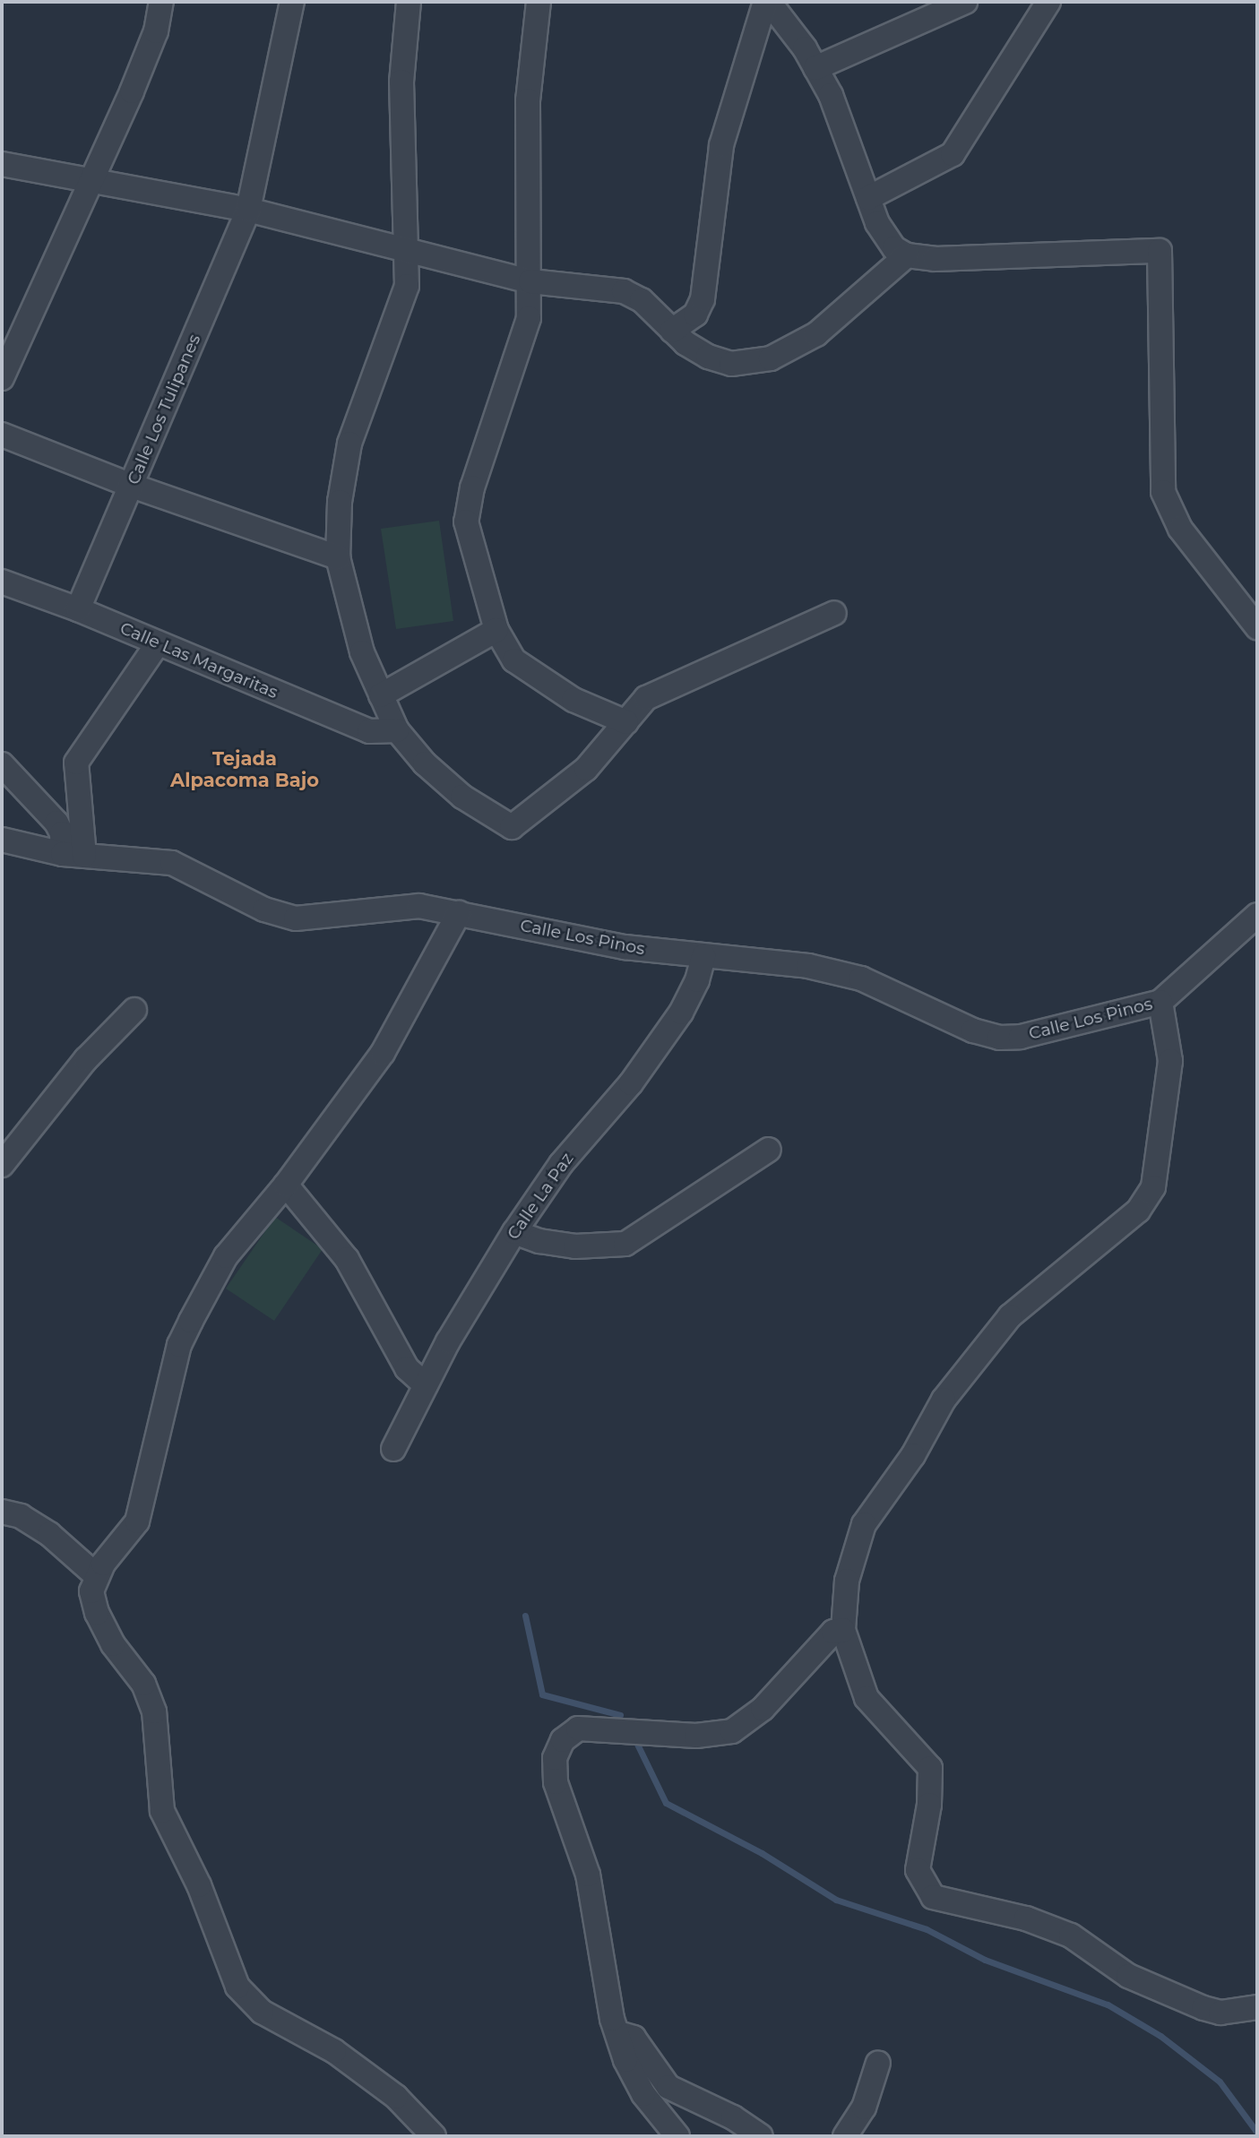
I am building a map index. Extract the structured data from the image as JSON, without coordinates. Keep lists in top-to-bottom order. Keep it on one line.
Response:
{"streets":{"street":["Calle Los Tulipanes","Calle Las Margaritas","Calle Los Pinos","Calle La Paz"]},"crossings":[["Calle Los Tulipanes","Calle Las Margaritas"],["Calle Los Pinos","Calle La Paz"]],"districts":["Tejada Alpacoma Bajo"]}
